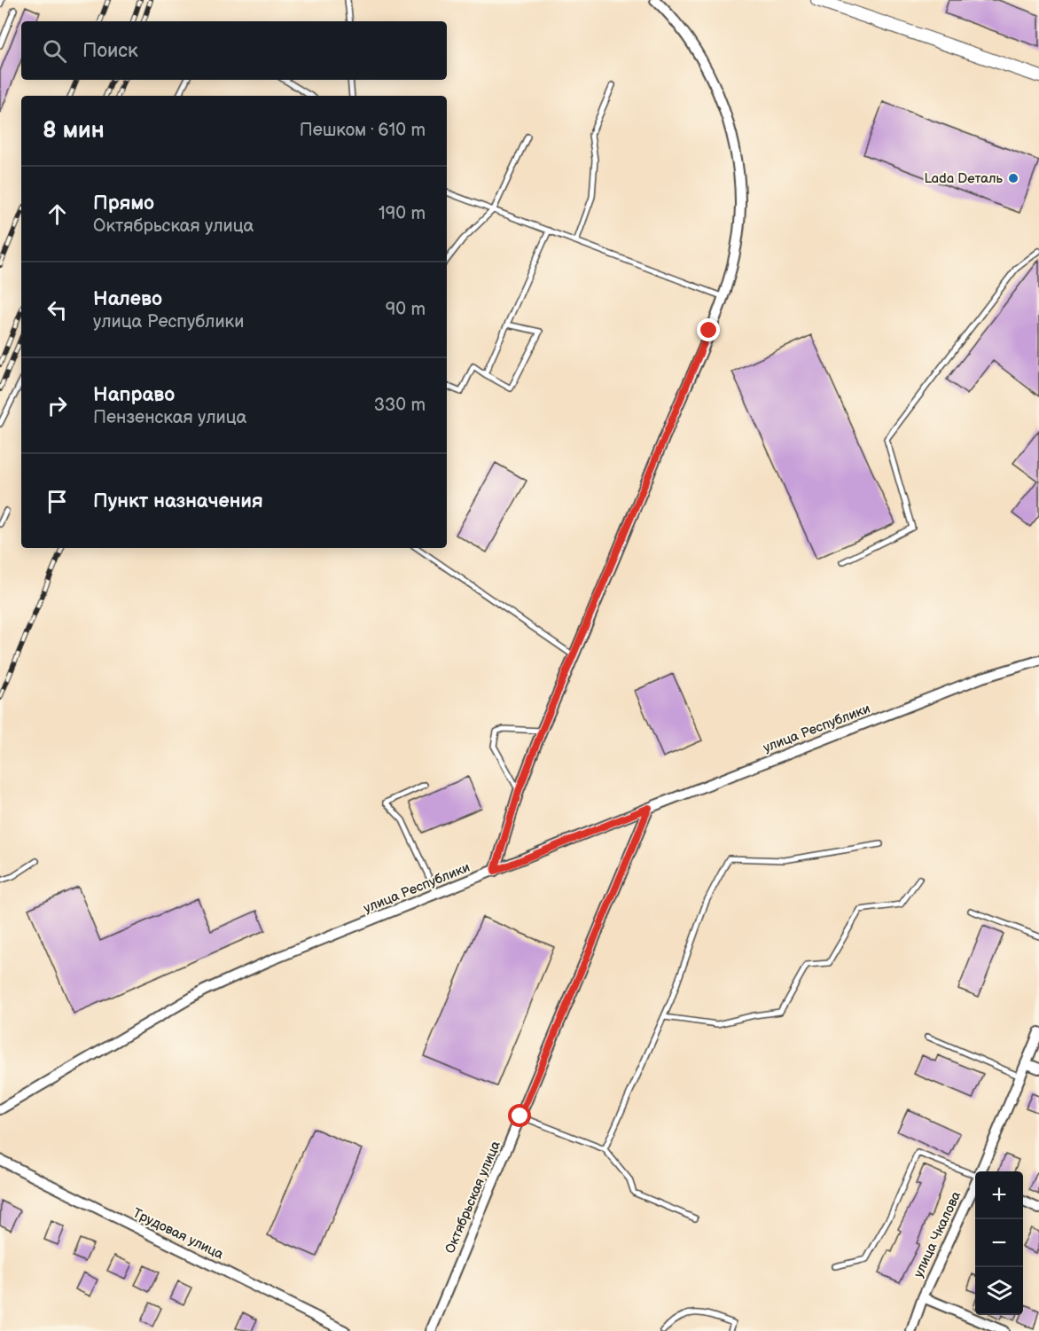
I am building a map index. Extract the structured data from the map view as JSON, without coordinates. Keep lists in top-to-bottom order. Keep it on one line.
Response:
{"streets":{"street":["улица Республики","Октябрьская улица","Трудовая улица","улица Чкалова"]},"crossings":[["улица Республики","Октябрьская улица"]],"places":["Lada Dеталь"],"page":{"search":"Поиск","heading":["8 мин","Пешком · 610 m"],"list":[["Прямо","Октябрьская улица","190 m"],["Налево","улица Республики","90 m"],["Направо","Пензенская улица","330 m"],"Пункт назначения"],"map_buttons":["+","−"]}}
